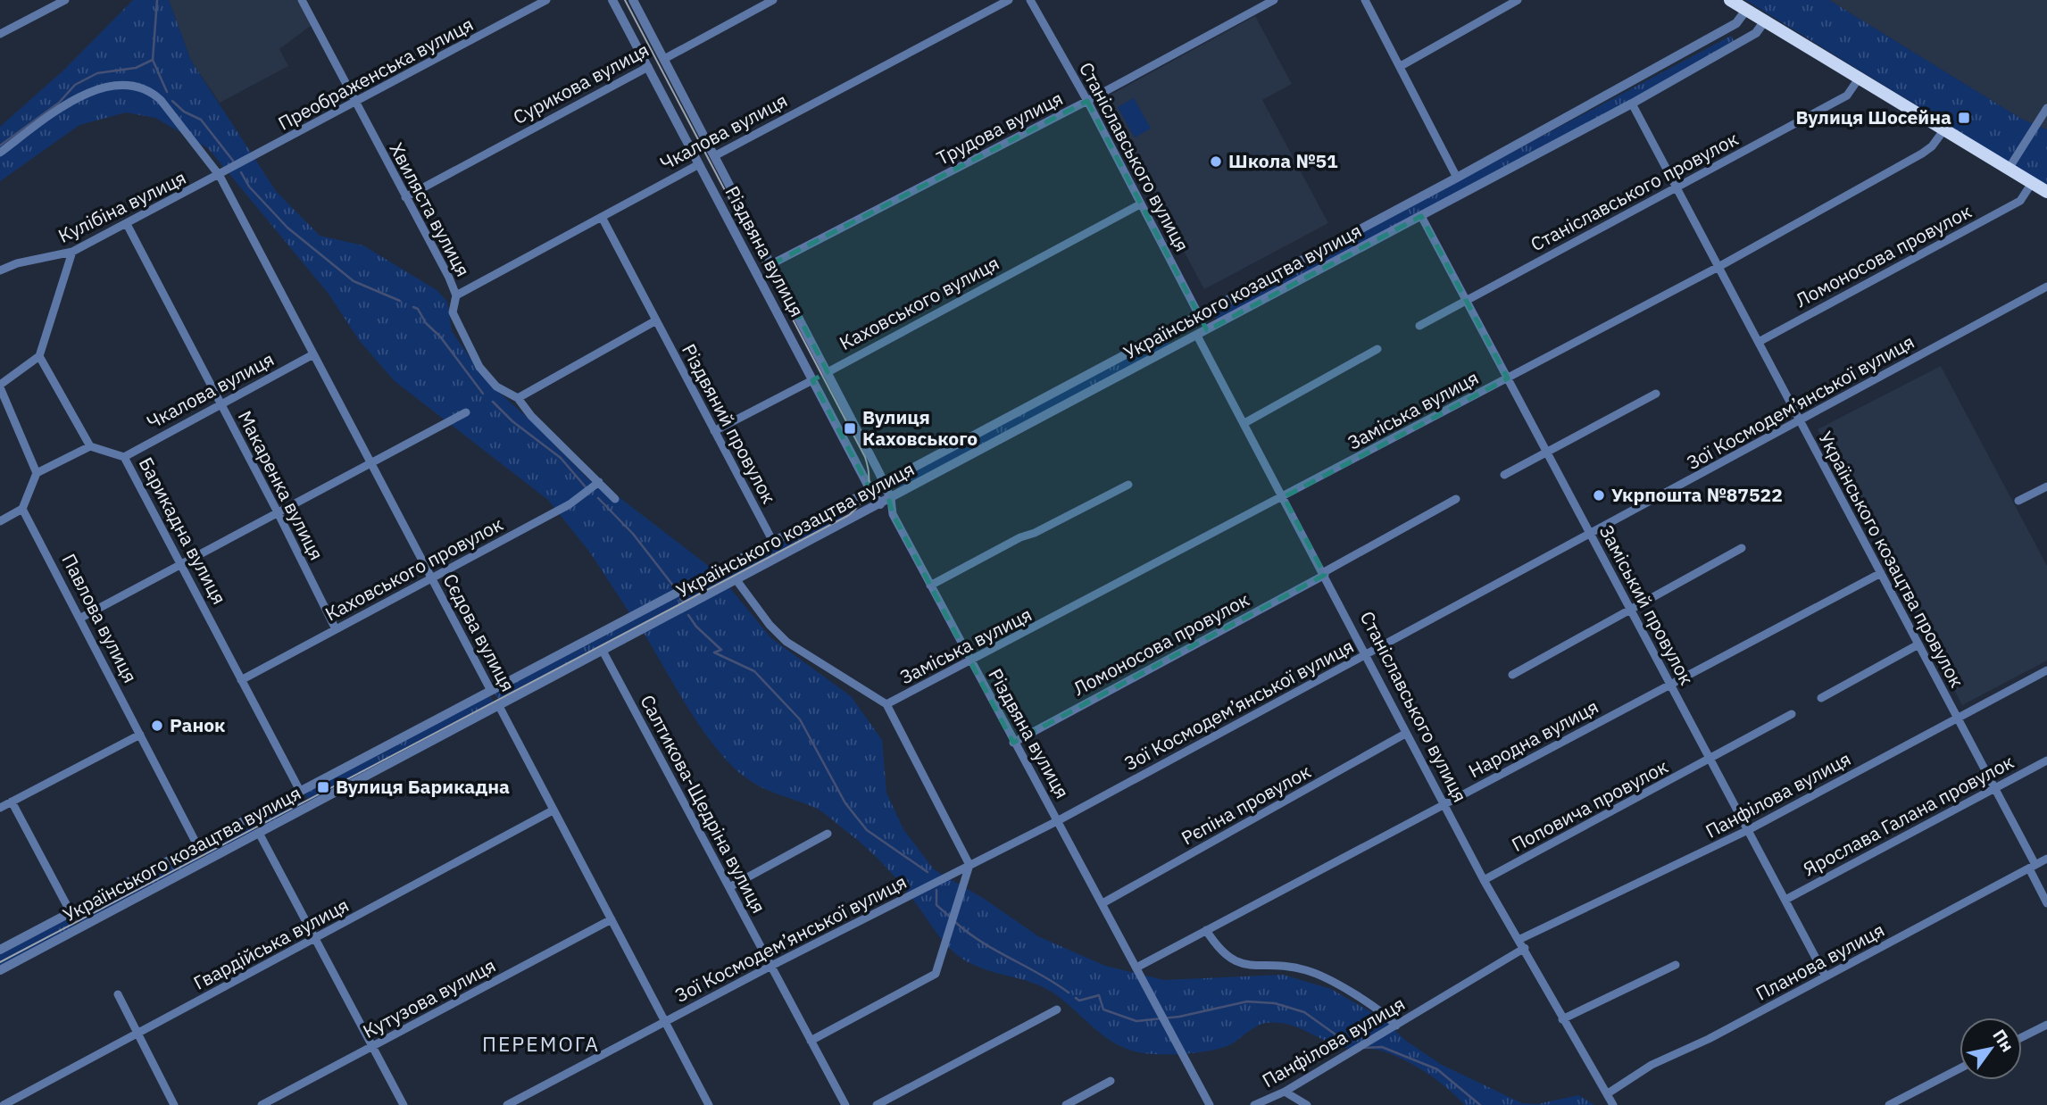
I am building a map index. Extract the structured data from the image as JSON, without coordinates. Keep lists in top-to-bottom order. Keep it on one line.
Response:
{"streets":{"street":["Преображенська вулиця","Сурикова вулиця","Трудова вулиця","Чкалова вулиця","Станіславського вулиця","Станіславського провулок","Кулібіна вулиця","Хвиляста вулиця","Різдвяна вулиця","Ломоносова провулок","Українського козацтва вулиця","Каховського вулиця","Зої Космодем’янської вулиця","Заміська вулиця","Різдвяний провулок","Макаренка вулиця","Барикадна вулиця","Українського козацтва провулок","Каховського провулок","Заміський провулок","Павлова вулиця","Сєдова вулиця","Народна вулиця","Панфілова вулиця","Салтикова-Щедріна вулиця","Рєпіна провулок","Поповича провулок","Ярослава Галана провулок","Гвардійська вулиця","Планова вулиця","Кутузова вулиця"]},"crossings":[["Преображенська вулиця","Кулібіна вулиця"],["Преображенська вулиця","Хвиляста вулиця"],["Преображенська вулиця","Сєдова вулиця"],["Сурикова вулиця","Хвиляста вулиця"],["Сурикова вулиця","Різдвяна вулиця"],["Трудова вулиця","Станіславського вулиця"],["Трудова вулиця","Різдвяна вулиця"],["Чкалова вулиця","Хвиляста вулиця"],["Чкалова вулиця","Різдвяна вулиця"],["Чкалова вулиця","Різдвяний провулок"],["Чкалова вулиця","Макаренка вулиця"],["Чкалова вулиця","Барикадна вулиця"],["Чкалова вулиця","Сєдова вулиця"],["Станіславського вулиця","Ломоносова провулок"],["Станіславського вулиця","Українського козацтва вулиця"],["Станіславського вулиця","Каховського вулиця"],["Станіславського вулиця","Зої Космодем’янської вулиця"],["Станіславського вулиця","Заміська вулиця"],["Станіславського вулиця","Народна вулиця"],["Станіславського вулиця","Панфілова вулиця"],["Станіславського вулиця","Рєпіна провулок"],["Станіславського вулиця","Поповича провулок"],["Станіславського вулиця","Планова вулиця"],["Станіславського провулок","Українського козацтва провулок"],["Станіславського провулок","Заміський провулок"],["Кулібіна вулиця","Макаренка вулиця"],["Кулібіна вулиця","Сєдова вулиця"],["Хвиляста вулиця","Каховського провулок"],["Різдвяна вулиця","Ломоносова провулок"],["Різдвяна вулиця","Українського козацтва вулиця"],["Різдвяна вулиця","Каховського вулиця"],["Різдвяна вулиця","Зої Космодем’янської вулиця"],["Різдвяна вулиця","Заміська вулиця"],["Різдвяна вулиця","Народна вулиця"],["Різдвяна вулиця","Рєпіна провулок"],["Ломоносова провулок","Українського козацтва провулок"],["Українського козацтва вулиця","Різдвяний провулок"],["Українського козацтва вулиця","Барикадна вулиця"],["Українського козацтва вулиця","Українського козацтва провулок"],["Українського козацтва вулиця","Заміський провулок"],["Українського козацтва вулиця","Павлова вулиця"],["Українського козацтва вулиця","Сєдова вулиця"],["Українського козацтва вулиця","Салтикова-Щедріна вулиця"],["Каховського вулиця","Різдвяний провулок"],["Зої Космодем’янської вулиця","Українського козацтва провулок"],["Зої Космодем’янської вулиця","Заміський провулок"],["Зої Космодем’янської вулиця","Сєдова вулиця"],["Зої Космодем’янської вулиця","Салтикова-Щедріна вулиця"],["Заміська вулиця","Українського козацтва провулок"],["Заміська вулиця","Заміський провулок"],["Макаренка вулиця","Каховського провулок"],["Барикадна вулиця","Каховського провулок"],["Українського козацтва провулок","Народна вулиця"],["Українського козацтва провулок","Панфілова вулиця"],["Українського козацтва провулок","Ярослава Галана провулок"],["Українського козацтва провулок","Планова вулиця"],["Каховського провулок","Сєдова вулиця"],["Заміський провулок","Народна вулиця"],["Заміський провулок","Панфілова вулиця"],["Заміський провулок","Поповича провулок"],["Заміський провулок","Ярослава Галана провулок"],["Заміський провулок","Планова вулиця"],["Сєдова вулиця","Гвардійська вулиця"],["Сєдова вулиця","Кутузова вулиця"]],"districts":["ПЕРЕМОГА"],"places":{"transit":["Вулиця Шосейна","Вулиця Каховського","Вулиця Барикадна"],"other":["Школа №51","Укрпошта №87522","Ранок"]},"north":"top right"}
